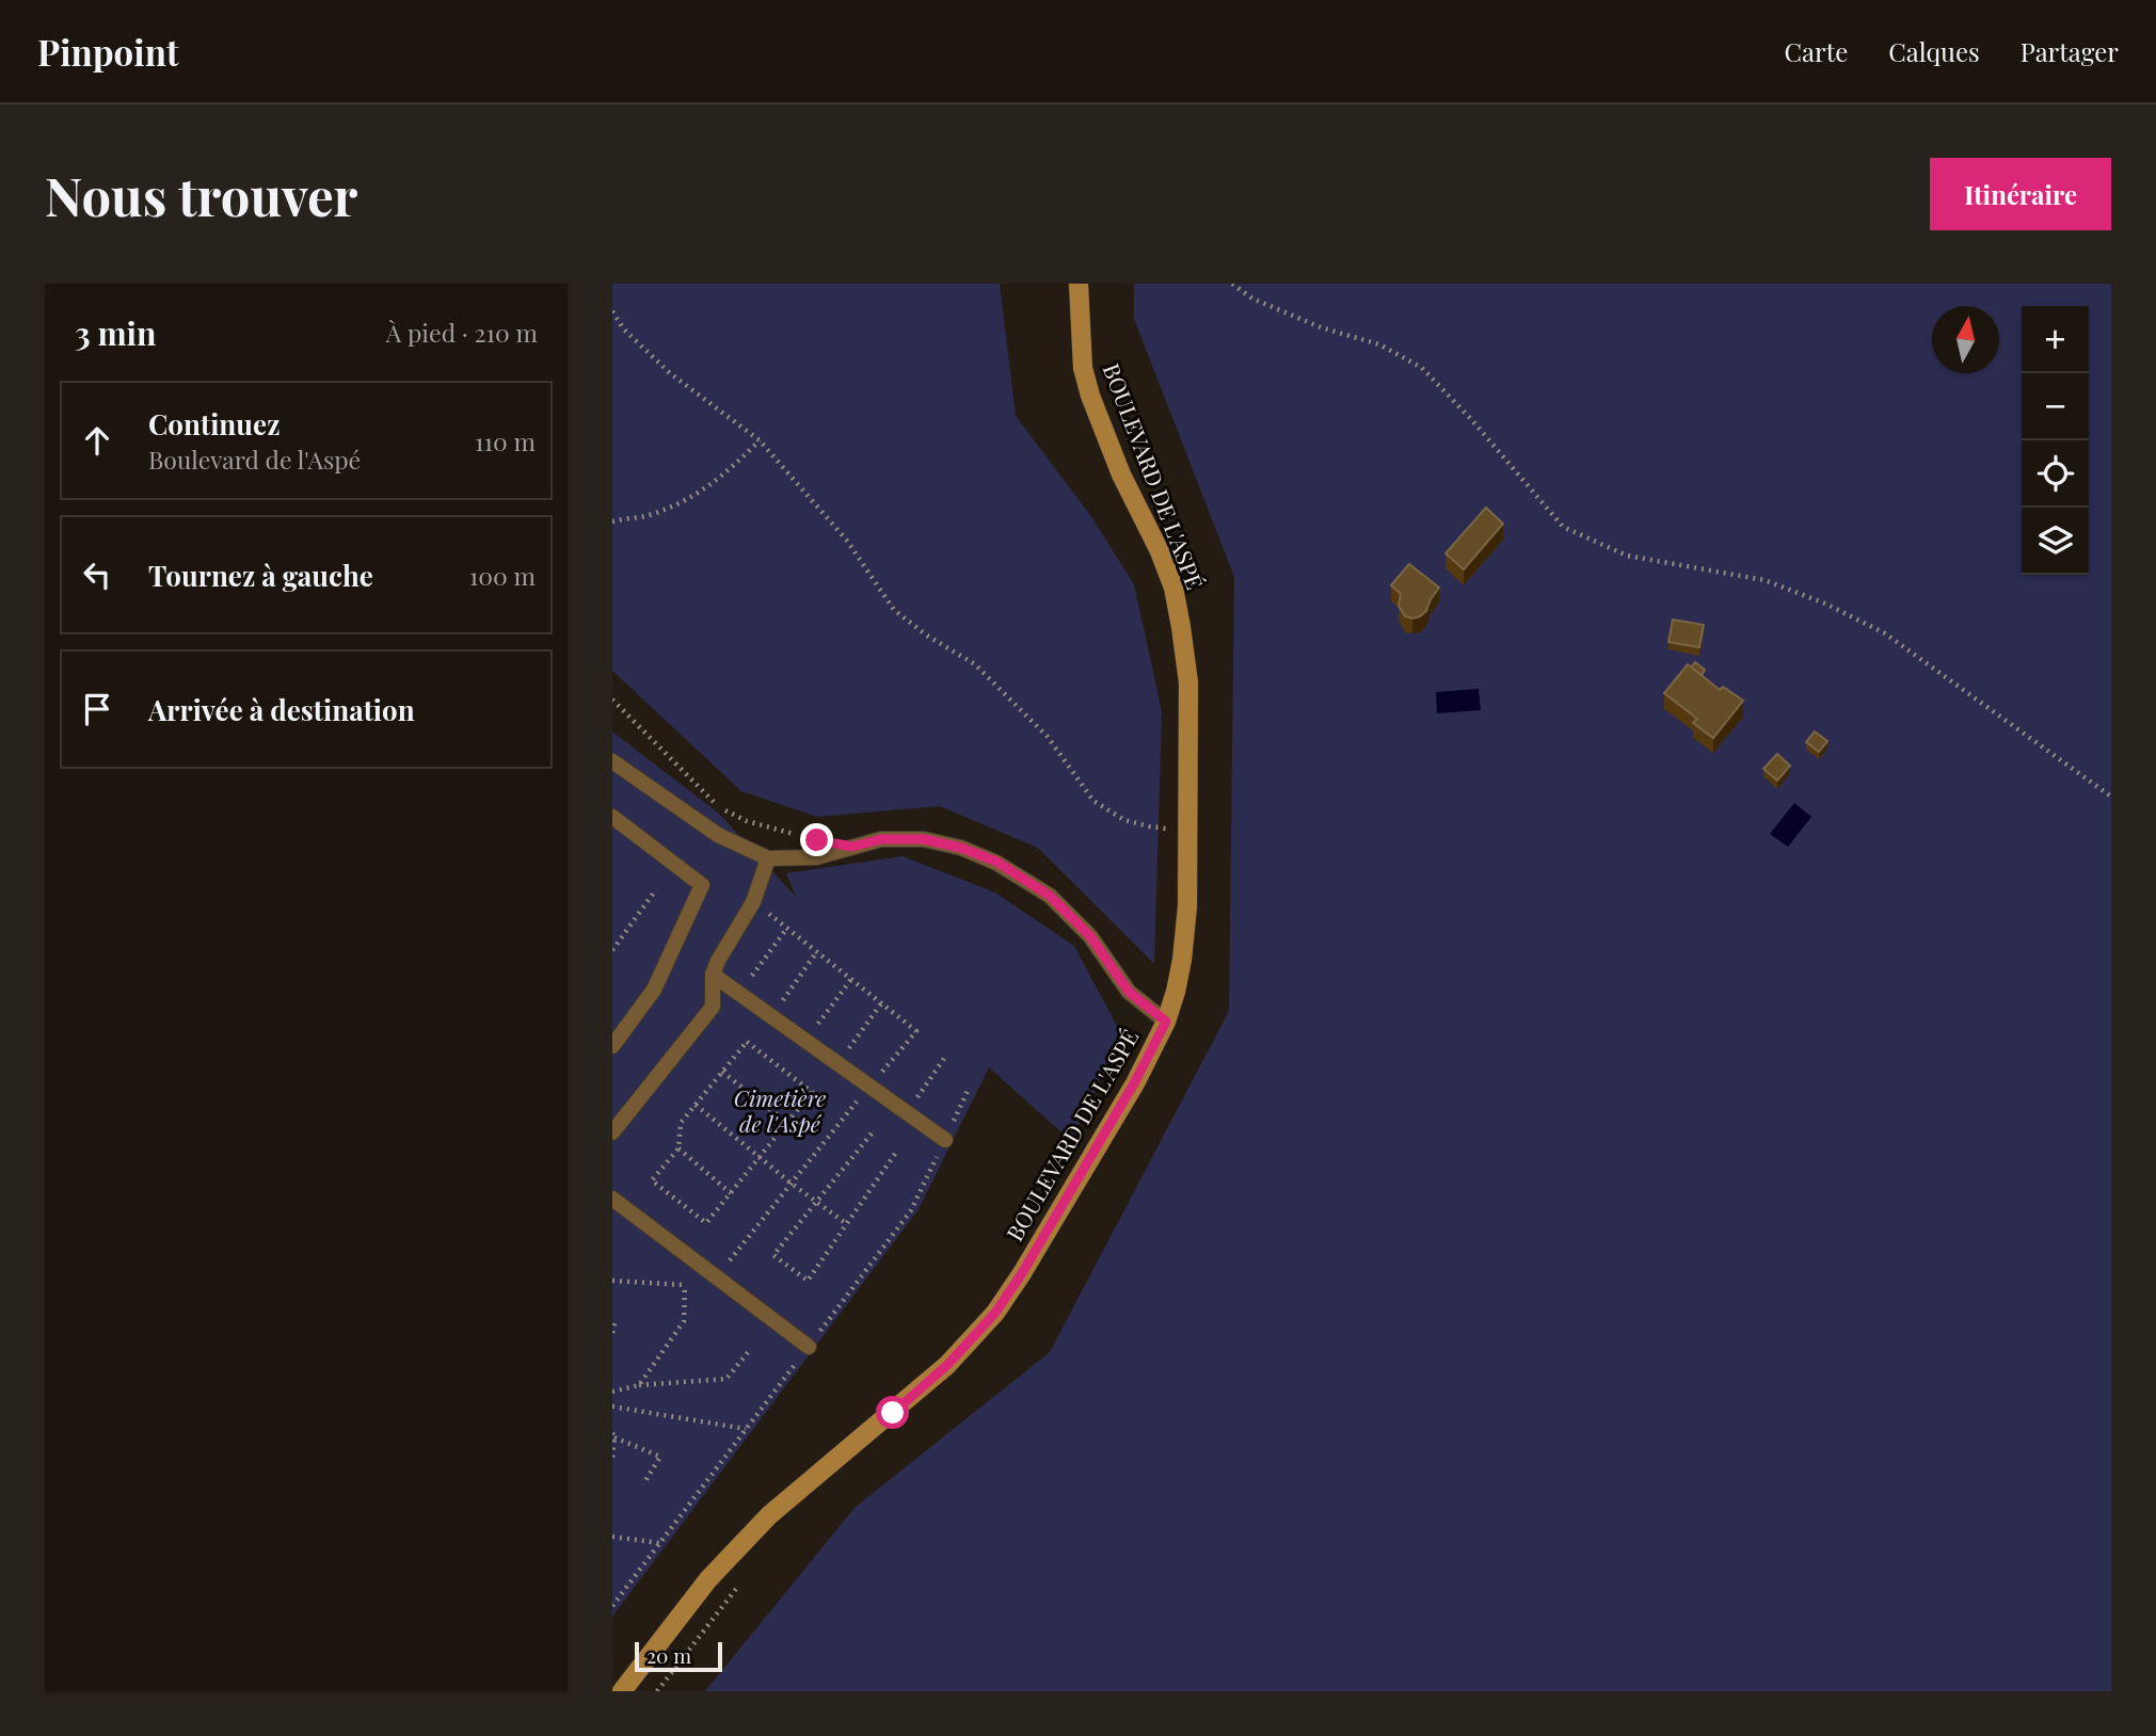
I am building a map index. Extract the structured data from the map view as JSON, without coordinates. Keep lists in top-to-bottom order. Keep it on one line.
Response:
{"streets":{"main road":["BOULEVARD DE L'ASPÉ"]},"parks":["Cimetière de l'Aspé"],"scale_bar":"20 m","north":"top","page":{"header":"Pinpoint","nav":["Carte","Calques","Partager"],"buttons":"Itinéraire","title":"Nous trouver","heading":["3 min","À pied · 210 m"],"map_buttons":["+","−"],"list":[["Continuez","Boulevard de l'Aspé","110 m"],["Tournez à gauche","100 m"],"Arrivée à destination"],"scale":"20 m"}}
